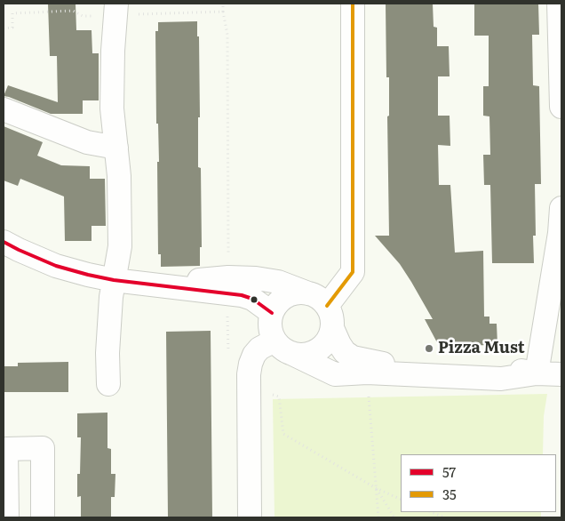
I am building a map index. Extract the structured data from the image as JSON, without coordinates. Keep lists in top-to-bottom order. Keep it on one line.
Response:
{"places":["Pizza Must"],"lines":["transit line 35","transit line 57"],"legend":["57","35"]}
